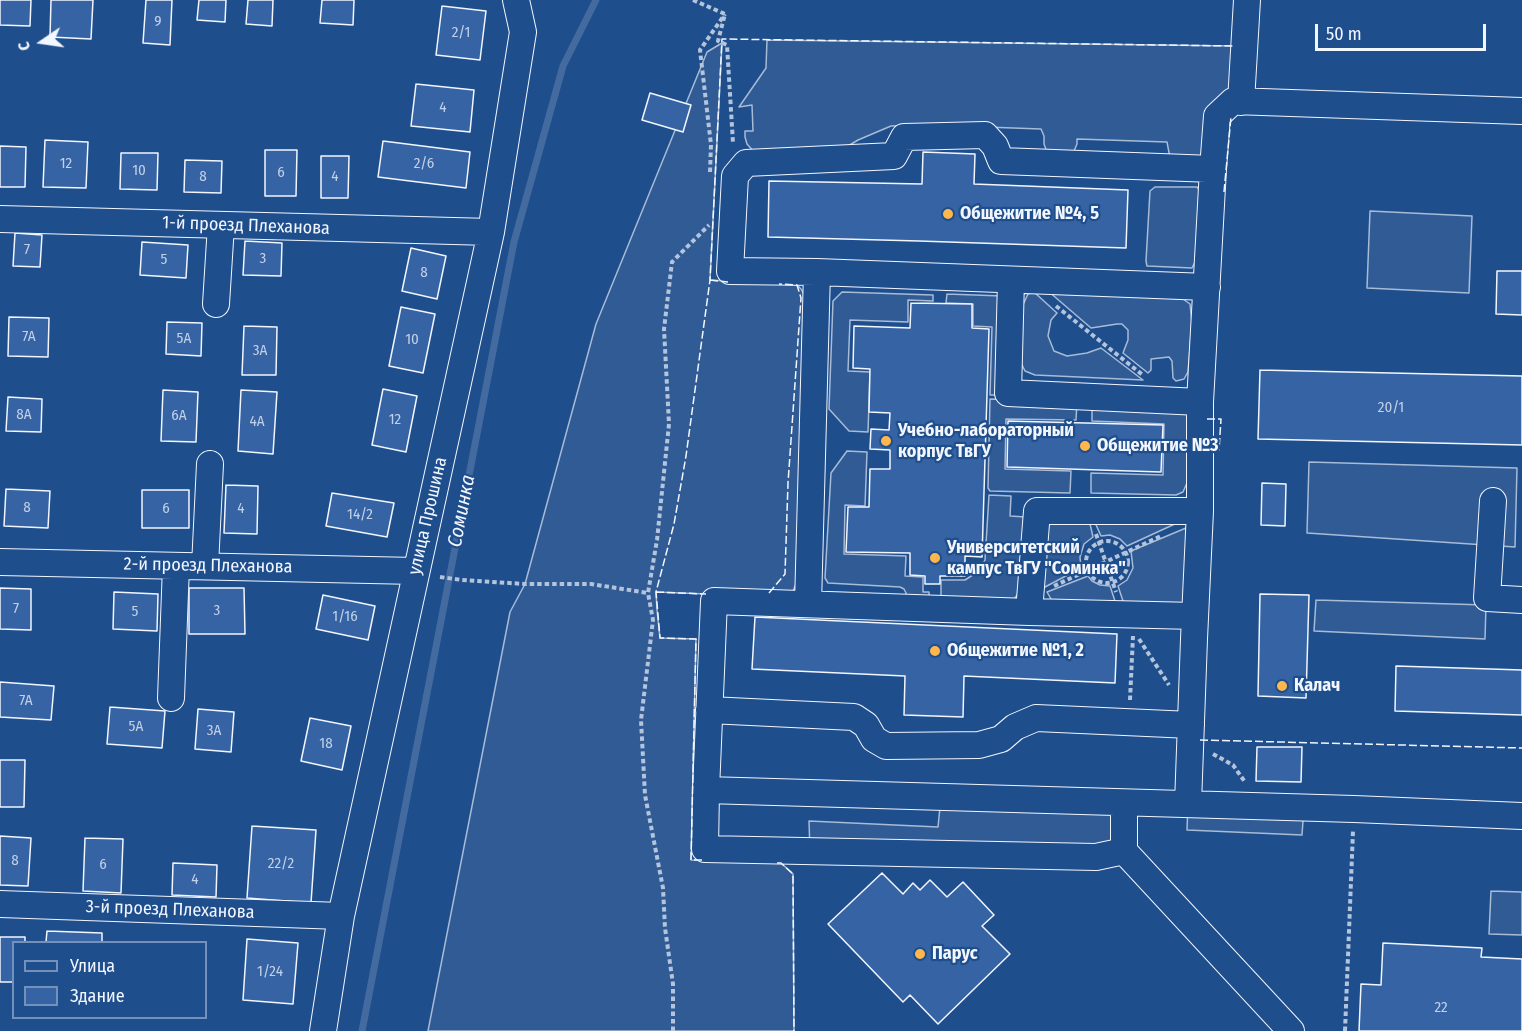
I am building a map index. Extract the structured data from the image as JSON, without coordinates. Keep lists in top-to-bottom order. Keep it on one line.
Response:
{"streets":{"street":["1-й проезд Плеханова","улица Прошина","2-й проезд Плеханова","3-й проезд Плеханова"]},"crossings":[["1-й проезд Плеханова","улица Прошина"],["улица Прошина","2-й проезд Плеханова"],["улица Прошина","3-й проезд Плеханова"]],"water":["Соминка"],"places":["Общежитие №4, 5","Учебно-лабораторный корпус ТвГУ","Общежитие №3","Университетский кампус ТвГУ \"Соминка\"","Общежитие №1, 2","Калач","Парус"],"house_numbers":["9","2/1","4","12","2/6","10","6","8","4","7","3","5","8","7А","5А","10","3А","20/1","8А","6А","12","4А","8","6","4","14/2","7","3","5","1/16","7А","5А","3А","18","8","22/2","6","4","1/24","22"],"legend":["Улица","Здание"],"scale_bar":"50 m","north":"left"}
